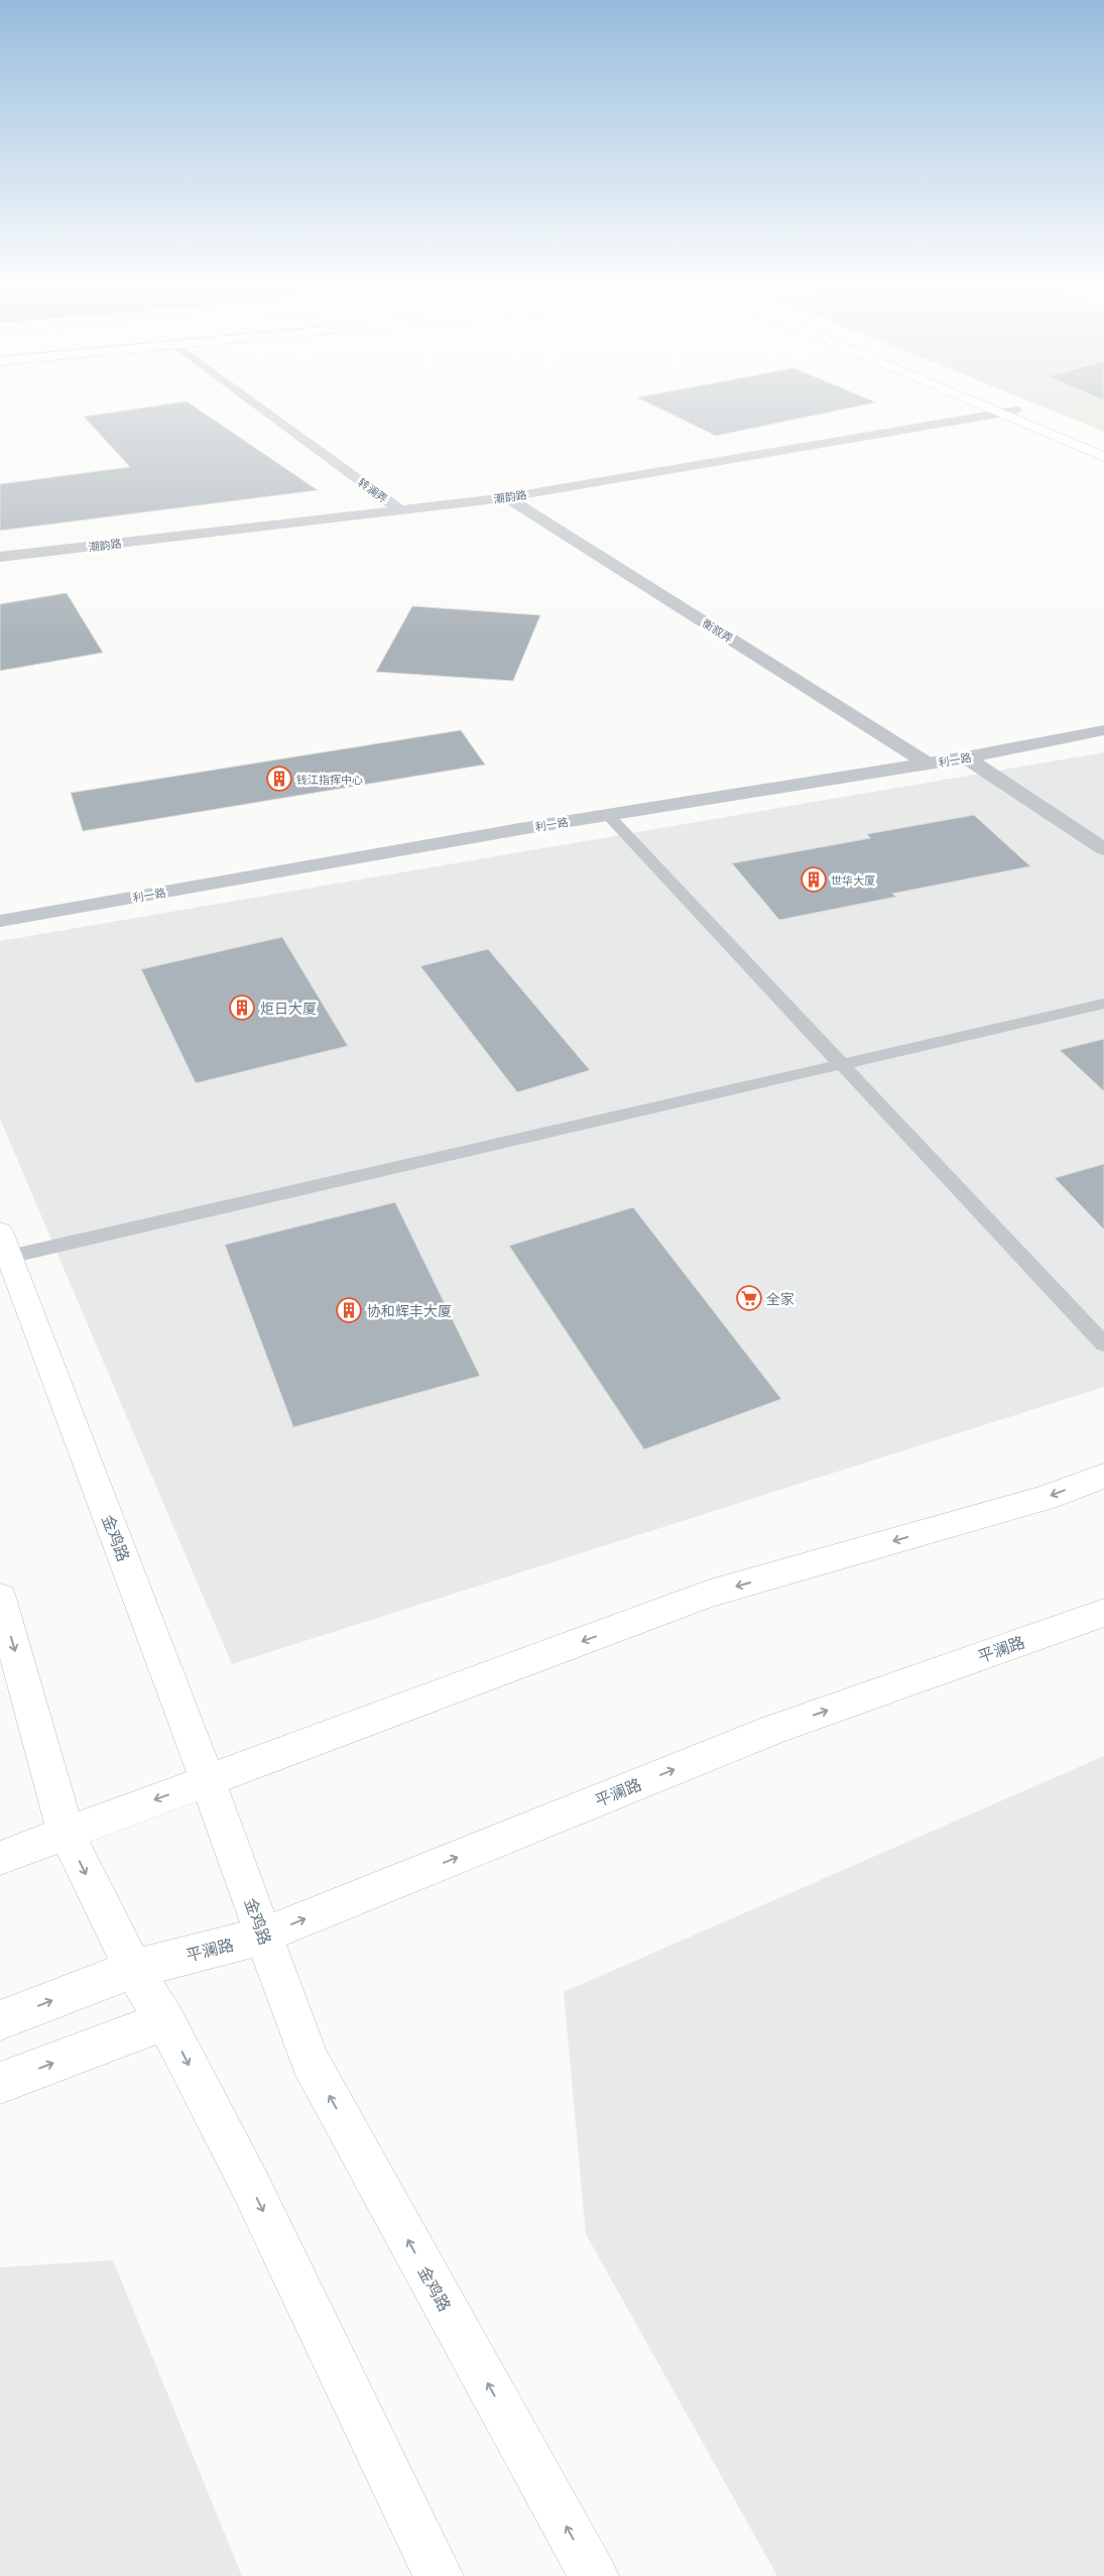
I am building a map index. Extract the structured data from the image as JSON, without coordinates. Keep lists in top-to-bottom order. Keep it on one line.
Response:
{"streets":{"main road":["金鸡路","平澜路"],"street":["转澜弄","潮韵路","衡叙弄","利一路"]},"crossings":[["转澜弄","潮韵路"],["潮韵路","衡叙弄"],["衡叙弄","利一路"],["金鸡路","平澜路"]],"places":{"building":["钱江指挥中心","世华大厦","炬日大厦","协和辉丰大厦"],"supermarket":["全家"]}}
